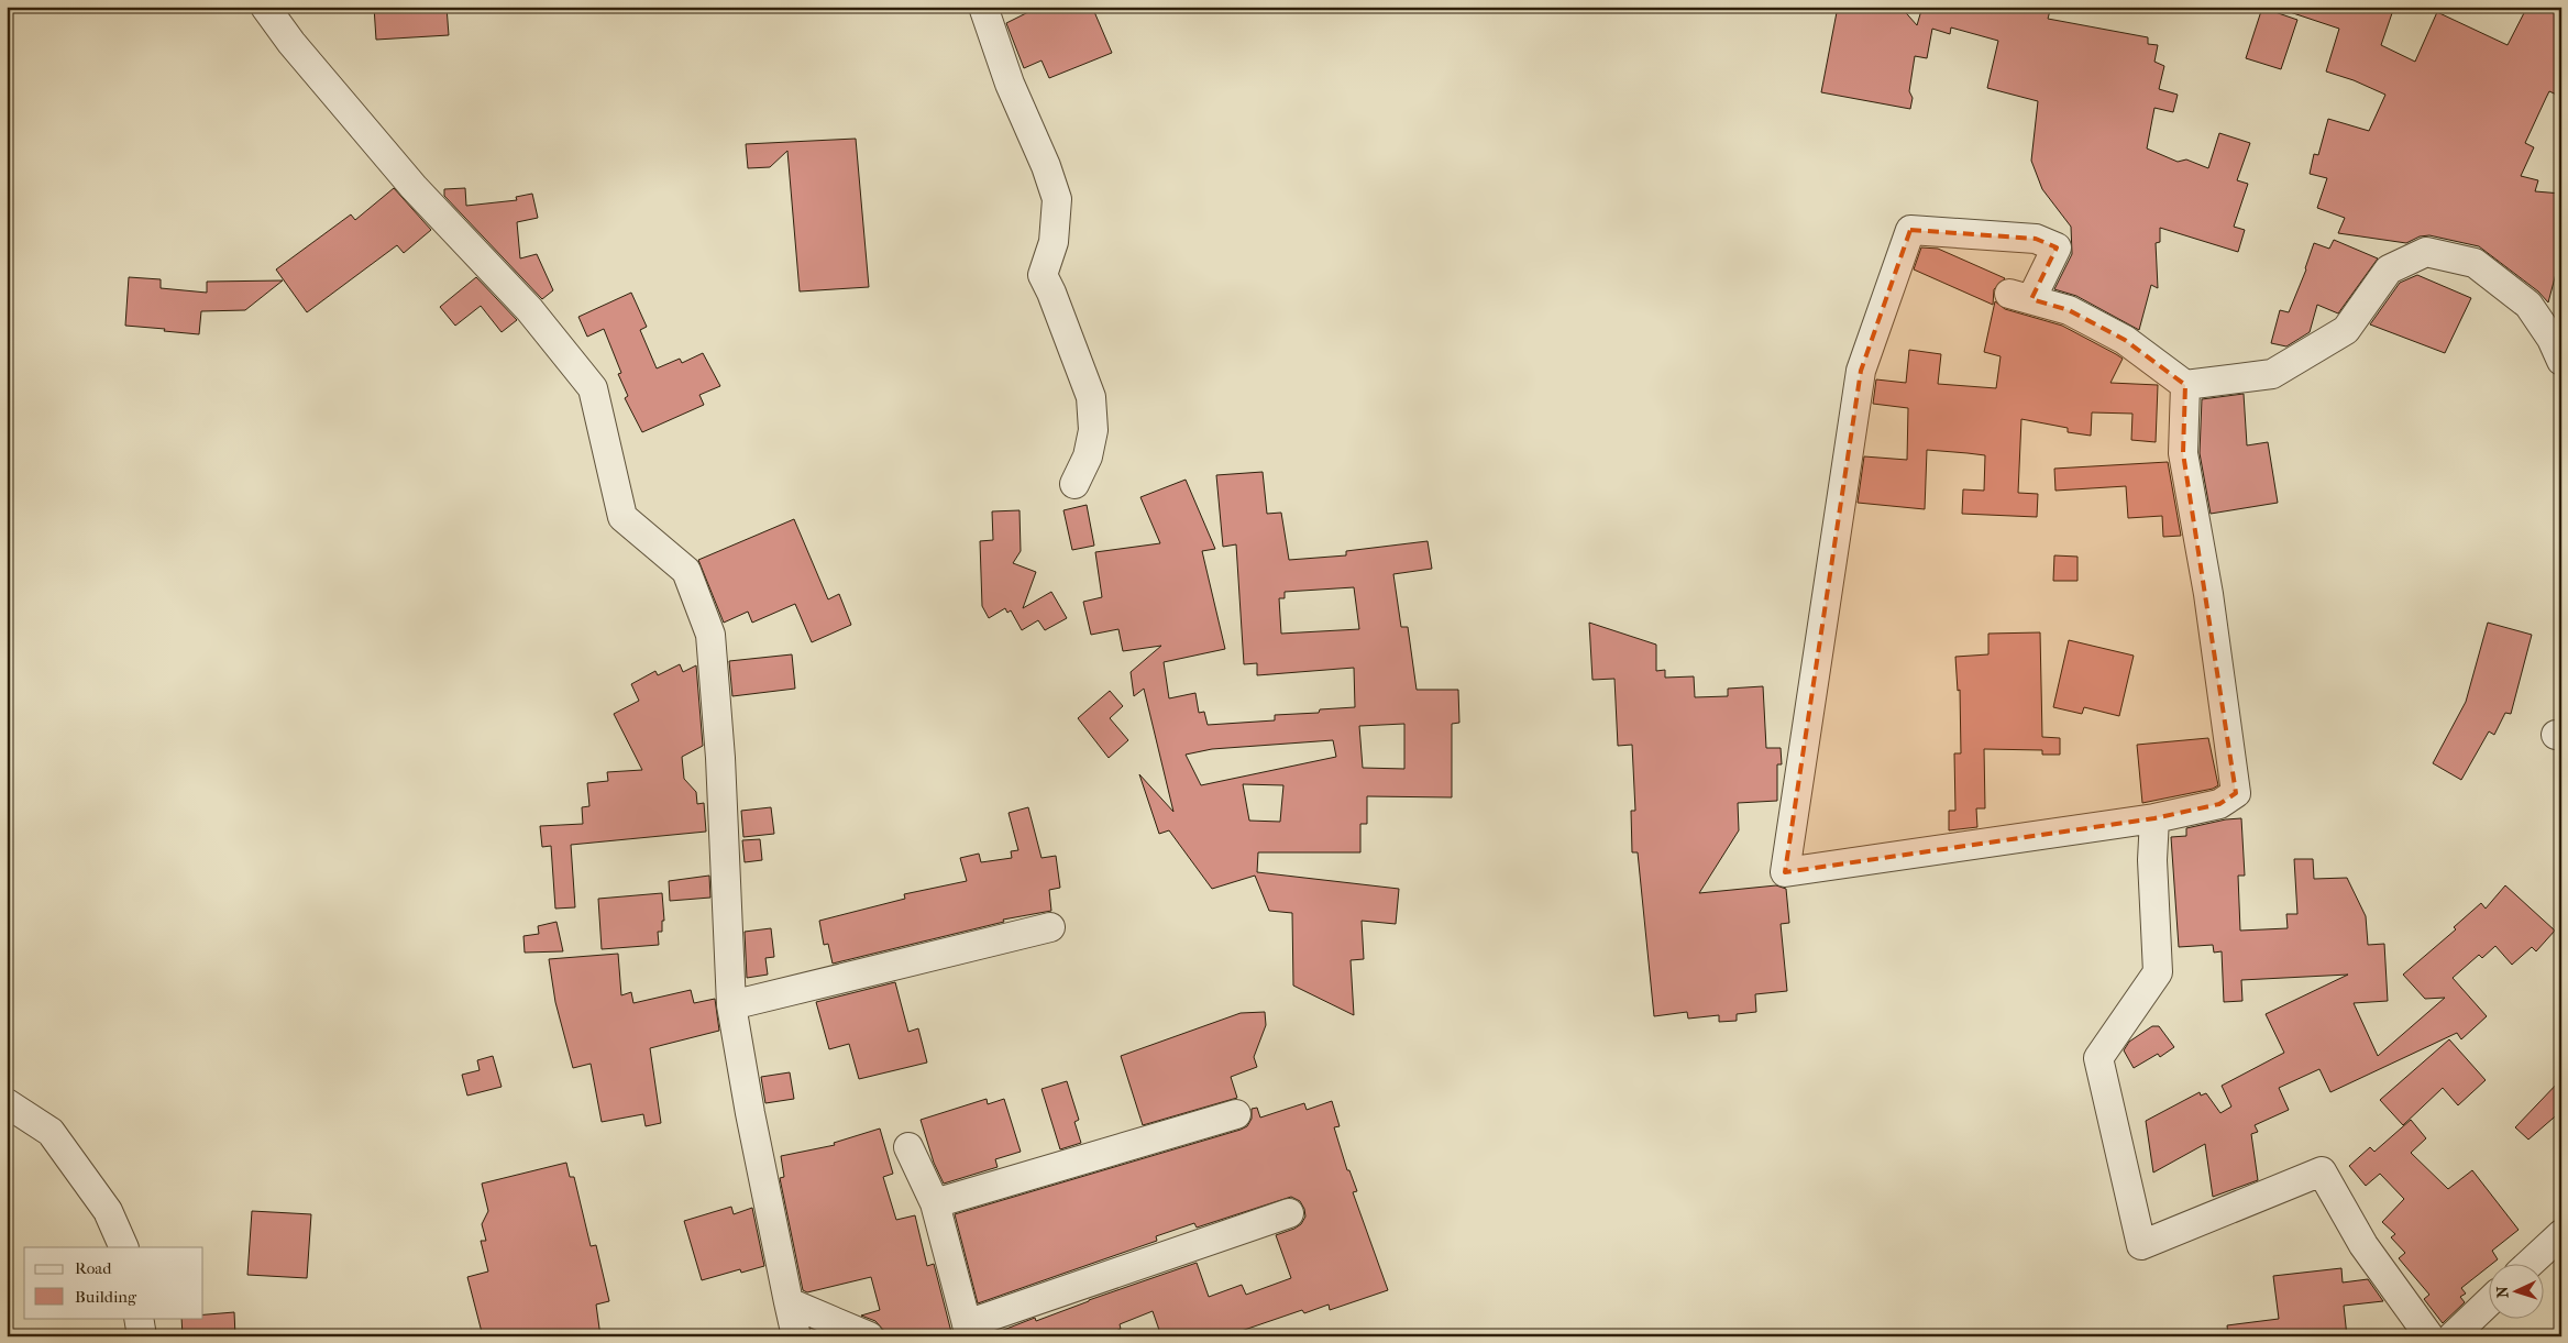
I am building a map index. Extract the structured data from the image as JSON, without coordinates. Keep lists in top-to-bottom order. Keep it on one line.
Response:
{"legend":["Road","Building"],"north":"left"}
